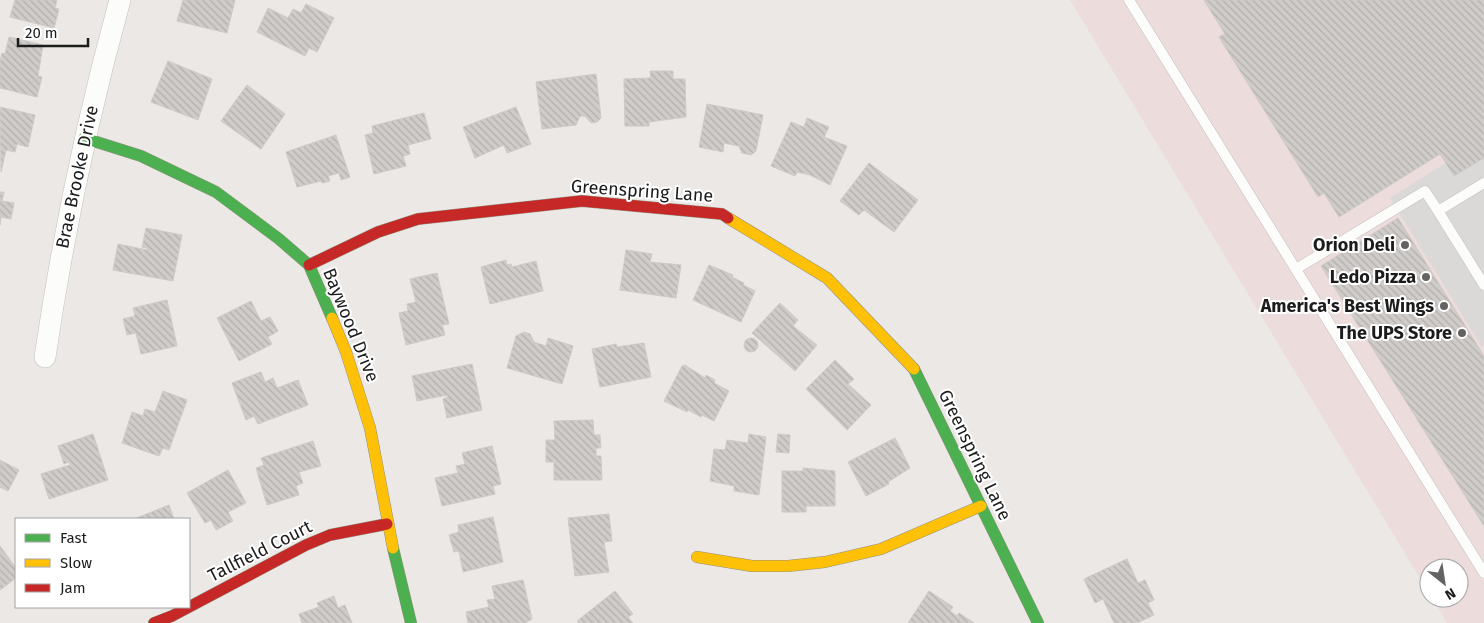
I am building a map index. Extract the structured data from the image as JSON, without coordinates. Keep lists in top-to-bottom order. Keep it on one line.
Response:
{"streets":{"street":["Brae Brooke Drive","Greenspring Lane","Baywood Drive","Tallfield Court"]},"crossings":[["Brae Brooke Drive","Baywood Drive"],["Greenspring Lane","Baywood Drive"],["Baywood Drive","Tallfield Court"]],"places":["Orion Deli","Ledo Pizza","America's Best Wings","The UPS Store"],"legend":["Fast","Slow","Jam"],"scale_bar":"20 m","north":"bottom right"}
